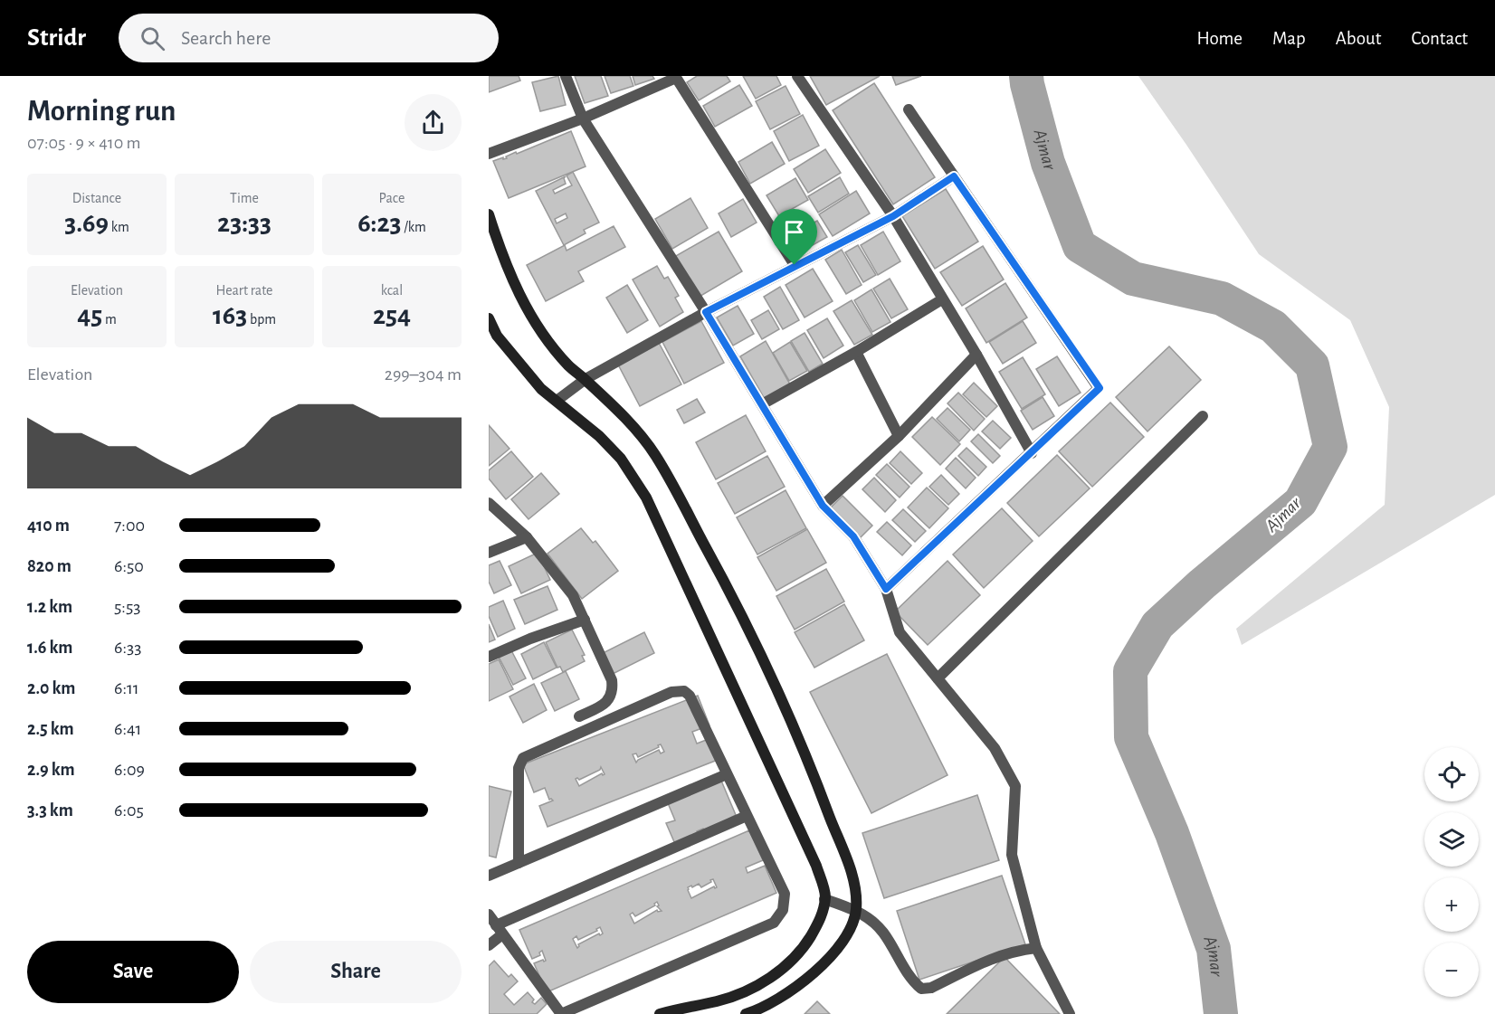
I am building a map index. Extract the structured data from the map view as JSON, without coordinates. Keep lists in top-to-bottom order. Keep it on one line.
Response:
{"water":["Ajmar"],"page":{"header":"Stridr","search":"Search here","nav":["Home","Map","About","Contact"],"heading":["Morning run","07:05 · 9 × 410 m"],"stats":[["Distance","3.69 km"],["Time","23:33"],["Pace","6:23 /km"],["Elevation","45 m"],["Heart rate","163 bpm"],["kcal","254"]],"chart":["Elevation","299–304 m"],"list":[{"name":"410 m","note":"7:00"},{"name":"820 m","note":"6:50"},{"name":"1.2 km","note":"5:53"},{"name":"1.6 km","note":"6:33"},{"name":"2.0 km","note":"6:11"},{"name":"2.5 km","note":"6:41"},{"name":"2.9 km","note":"6:09"},{"name":"3.3 km","note":"6:05"}],"map_buttons":["+","−"],"buttons":["Save","Share"]}}
